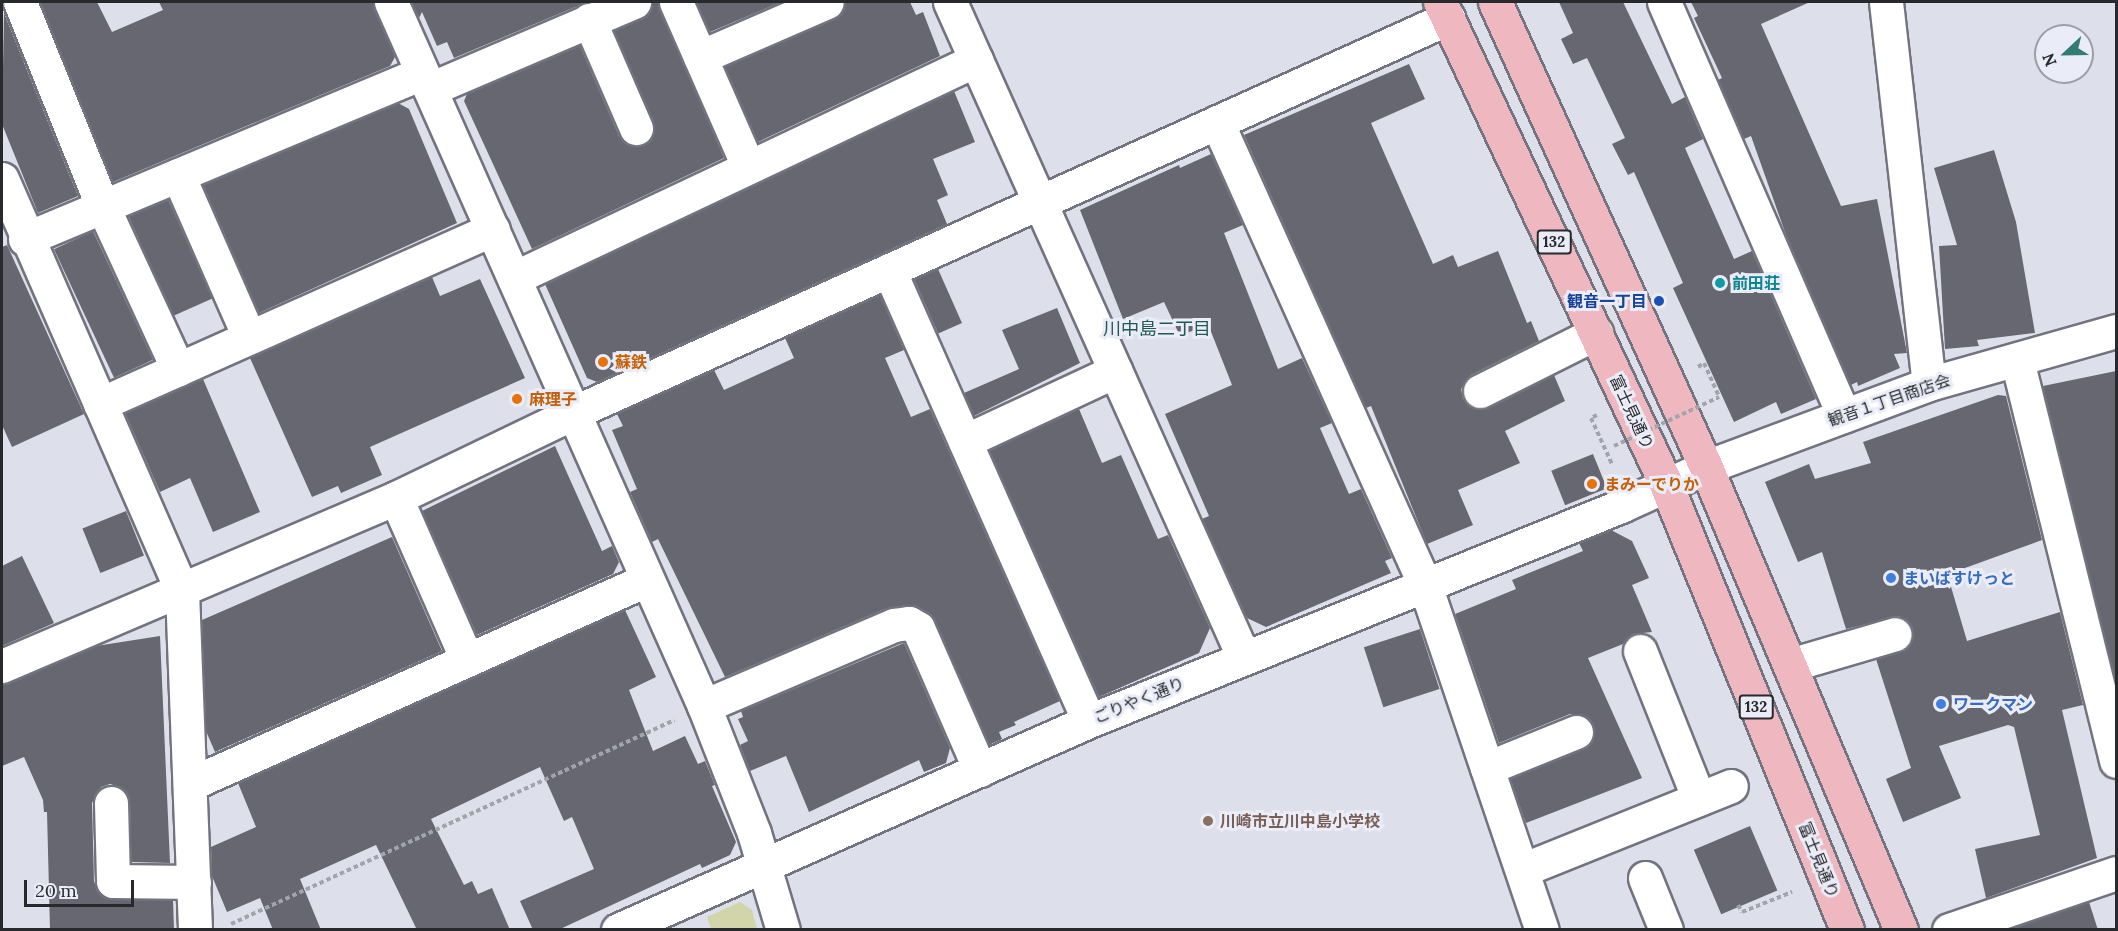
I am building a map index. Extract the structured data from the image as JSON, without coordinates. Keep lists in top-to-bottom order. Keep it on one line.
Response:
{"streets":{"highway":["132","富士見通り"],"street":["観音１丁目商店会","ごりやく通り"]},"crossings":[["132","観音１丁目商店会"],["観音１丁目商店会","富士見通り"],["観音１丁目商店会","ごりやく通り"],["富士見通り","ごりやく通り"]],"districts":["川中島二丁目"],"places":["前田荘","観音一丁目","蘇鉄","麻理子","まみーでりか","まいばすけっと","ワークマン","川崎市立川中島小学校"],"scale_bar":"20 m","north":"left"}
